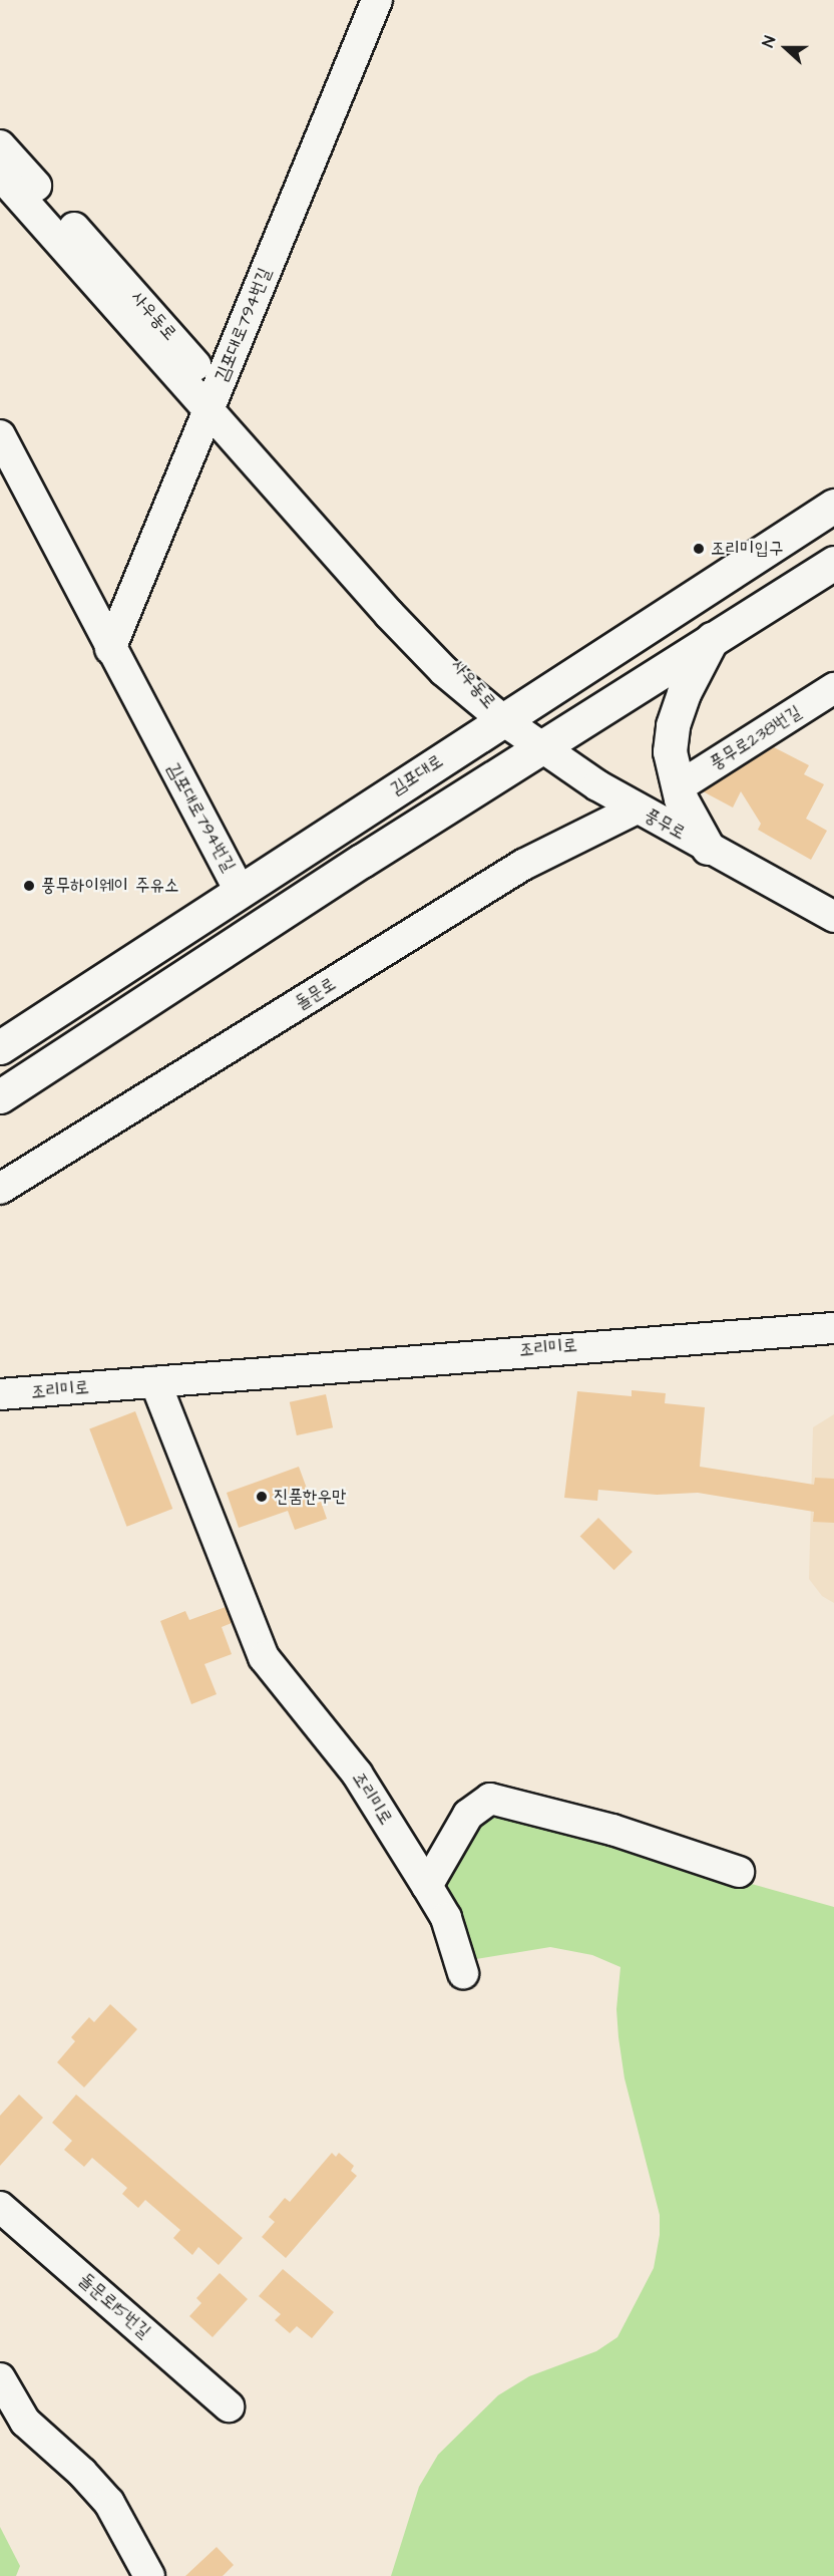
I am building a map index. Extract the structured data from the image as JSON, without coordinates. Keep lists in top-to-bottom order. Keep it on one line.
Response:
{"streets":{"main road":["김포대로"],"street":["사우동로","김포대로794번길","풍무로238번길","풍무로","돌문로","조리미로","돌문로15번길"]},"crossings":[["사우동로","김포대로794번길"],["사우동로","김포대로"],["사우동로","풍무로"],["김포대로794번길","김포대로"],["김포대로","풍무로"],["풍무로","돌문로"]],"places":["조리미입구","풍무하이웨이 주유소","진품한우만"],"north":"left"}
